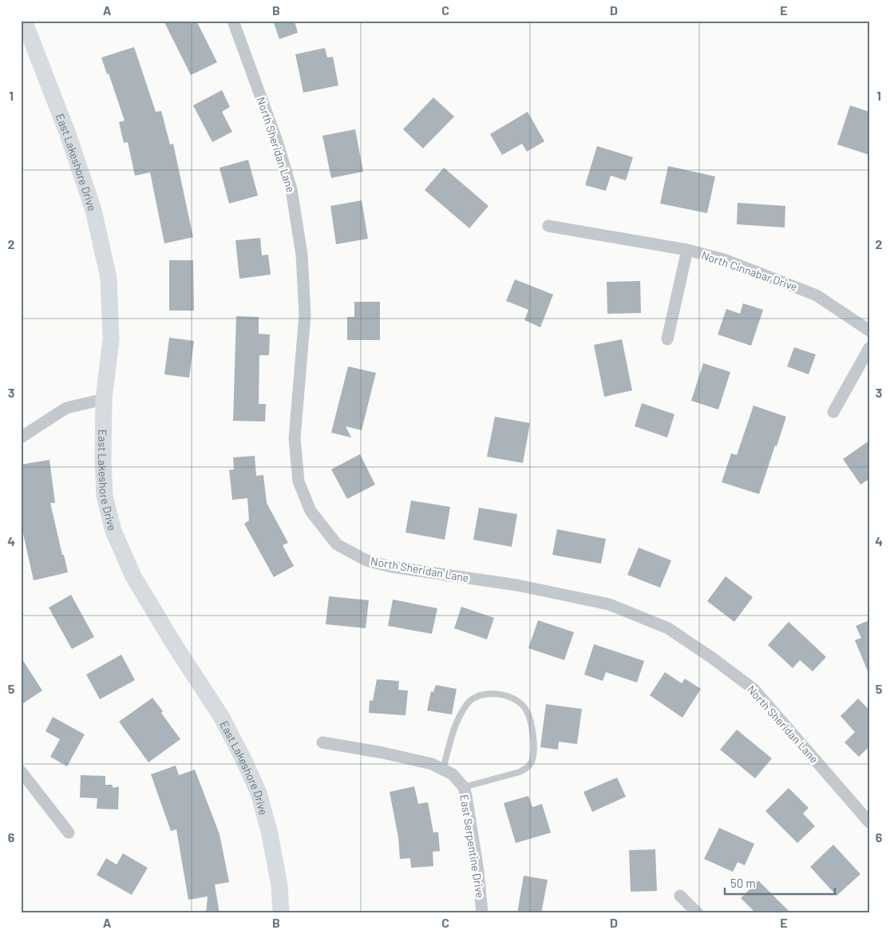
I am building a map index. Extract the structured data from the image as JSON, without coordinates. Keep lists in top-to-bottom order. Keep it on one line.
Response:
{"streets":{"main road":["East Lakeshore Drive"],"street":["North Sheridan Lane","North Cinnabar Drive","East Serpentine Drive"]},"scale_bar":"50 m","grid":{"columns":["A","B","C","D","E"],"rows":["1","2","3","4","5","6"]}}
